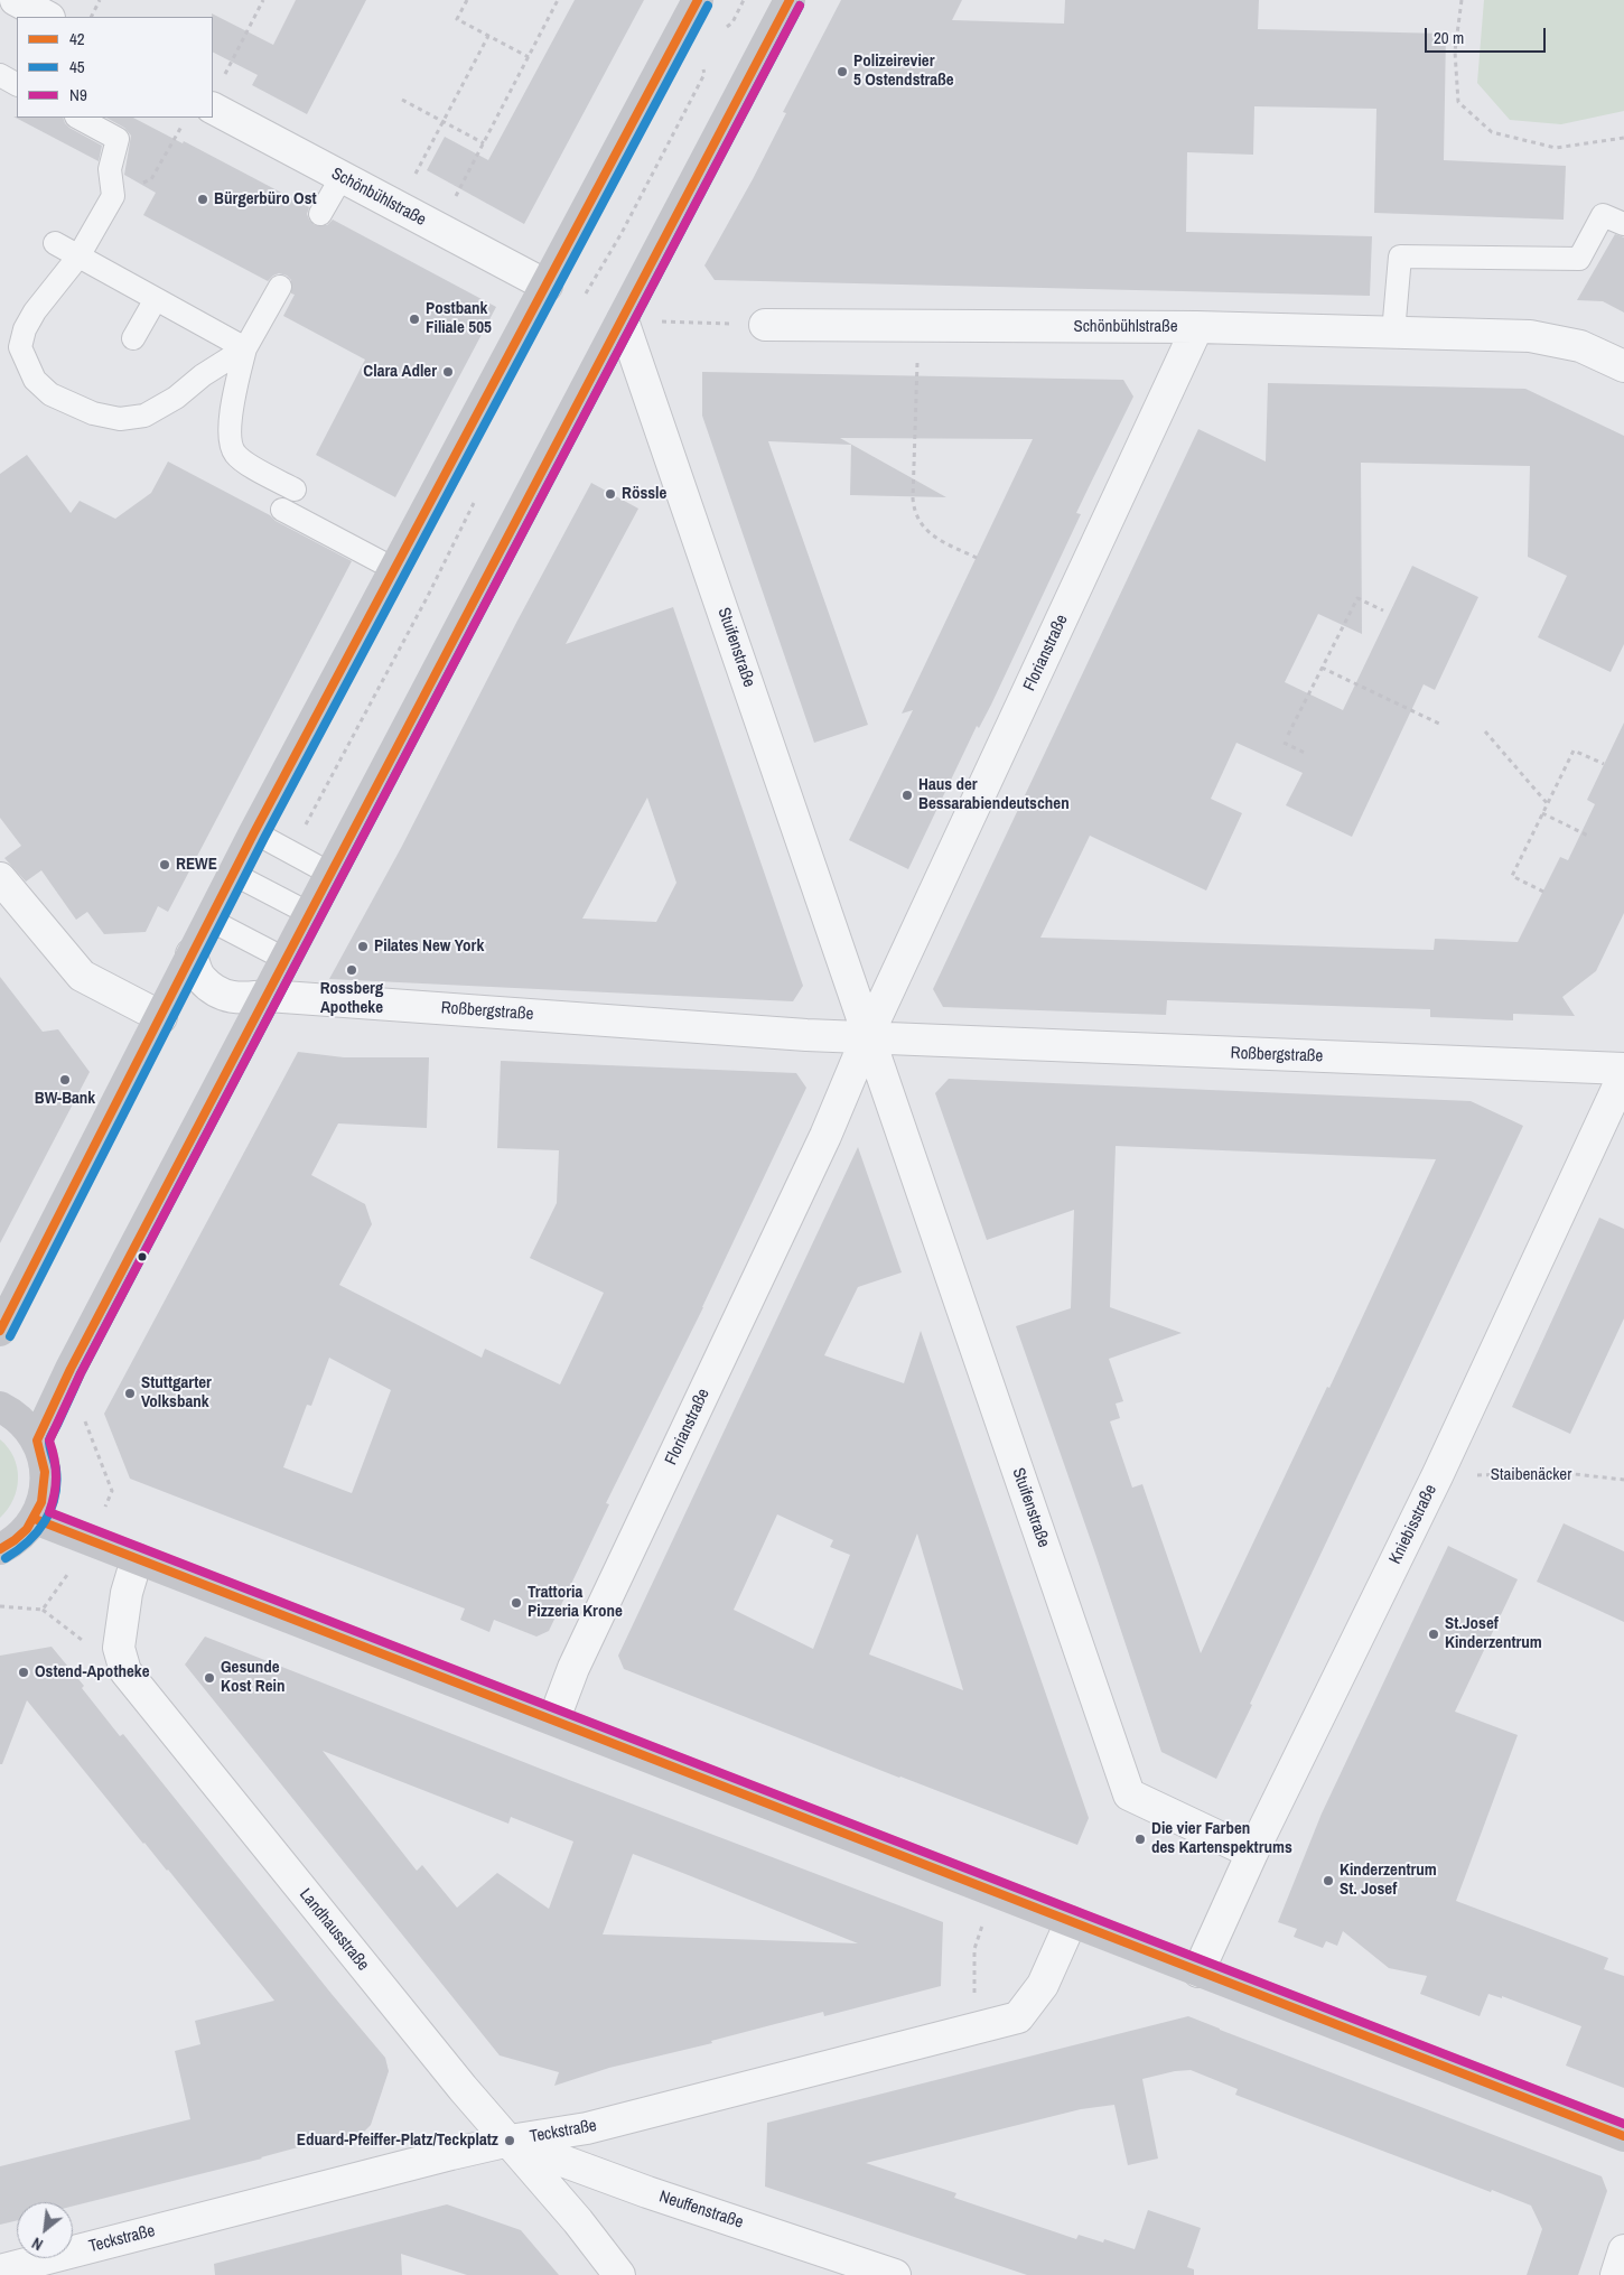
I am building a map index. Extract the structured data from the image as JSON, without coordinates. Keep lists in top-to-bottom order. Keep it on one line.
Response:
{"streets":{"street":["Schönbühlstraße","Stuifenstraße","Florianstraße","Roßbergstraße","Kniebisstraße","Landhausstraße","Teckstraße","Neuffenstraße"],"path":["Staibenäcker"]},"crossings":[["Schönbühlstraße","Florianstraße"],["Stuifenstraße","Florianstraße"],["Stuifenstraße","Roßbergstraße"],["Stuifenstraße","Kniebisstraße"],["Florianstraße","Roßbergstraße"],["Staibenäcker","Kniebisstraße"],["Landhausstraße","Teckstraße"],["Landhausstraße","Neuffenstraße"],["Teckstraße","Neuffenstraße"]],"places":["Polizeirevier 5 Ostendstraße","Bürgerbüro Ost","Postbank Filiale 505","Clara Adler","Rössle","Haus der Bessarabiendeutschen","REWE","Pilates New York","Rossberg Apotheke","BW-Bank","Stuttgarter Volksbank","Trattoria Pizzeria Krone","St.Josef Kinderzentrum","Ostend-Apotheke","Gesunde Kost Rein","Die vier Farben des Kartenspektrums","Kinderzentrum St. Josef","Eduard-Pfeiffer-Platz/Teckplatz"],"lines":["transit line 42","transit line 45","transit line N9"],"legend":["42","45","N9"],"scale_bar":"20 m","north":"bottom left"}
